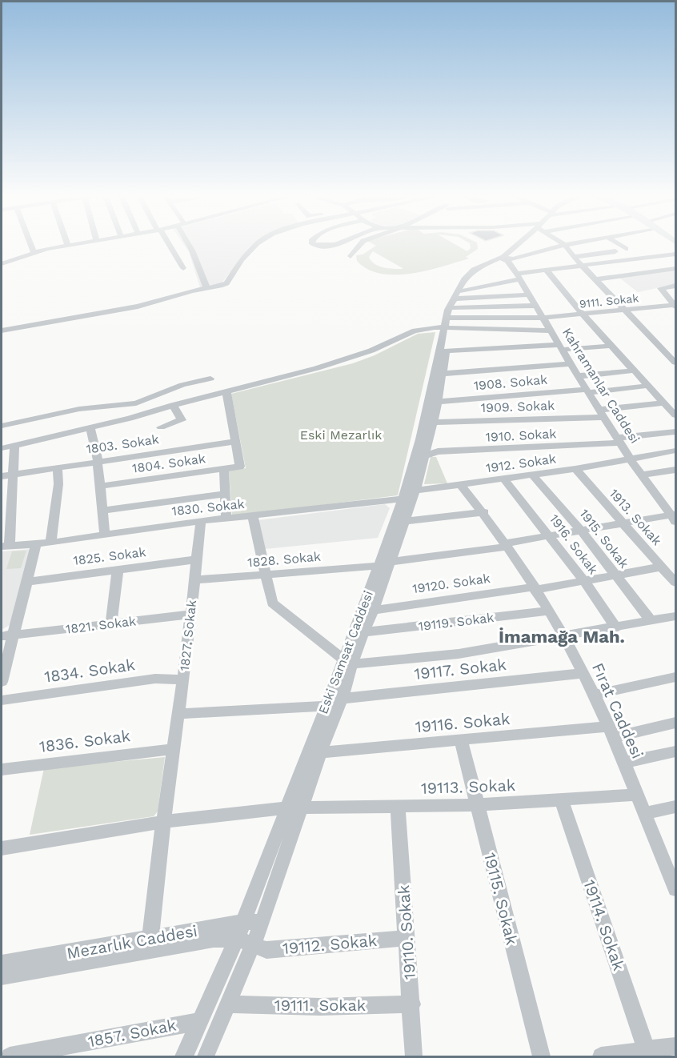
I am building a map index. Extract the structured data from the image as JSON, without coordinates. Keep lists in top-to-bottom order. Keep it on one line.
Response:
{"streets":{"street":["9111. Sokak","1908. Sokak","Kahramanlar Caddesi","1909. Sokak","1910. Sokak","1803. Sokak","1804. Sokak","1912. Sokak","1830. Sokak","1913. Sokak","1915. Sokak","1916. Sokak","1825. Sokak","1828. Sokak","19120. Sokak","19119. Sokak","1821. Sokak","1827. Sokak","Eski Samsat Caddesi","19117. Sokak","1834. Sokak","Fırat Caddesi","19116. Sokak","1836. Sokak","19113. Sokak","19115. Sokak","19114. Sokak","19110. Sokak","Mezarlık Caddesi","19112. Sokak","19111. Sokak","1857. Sokak"]},"crossings":[["9111. Sokak","Kahramanlar Caddesi"],["9111. Sokak","Eski Samsat Caddesi"],["1908. Sokak","Kahramanlar Caddesi"],["1908. Sokak","Eski Samsat Caddesi"],["Kahramanlar Caddesi","1909. Sokak"],["Kahramanlar Caddesi","1910. Sokak"],["Kahramanlar Caddesi","1912. Sokak"],["Kahramanlar Caddesi","Eski Samsat Caddesi"],["1909. Sokak","Eski Samsat Caddesi"],["1910. Sokak","Eski Samsat Caddesi"],["1803. Sokak","1804. Sokak"],["1912. Sokak","1830. Sokak"],["1912. Sokak","1913. Sokak"],["1912. Sokak","1915. Sokak"],["1912. Sokak","1916. Sokak"],["1912. Sokak","Eski Samsat Caddesi"],["1912. Sokak","Fırat Caddesi"],["1830. Sokak","1827. Sokak"],["1830. Sokak","Eski Samsat Caddesi"],["1913. Sokak","19120. Sokak"],["1915. Sokak","19120. Sokak"],["1916. Sokak","19120. Sokak"],["1825. Sokak","1827. Sokak"],["1828. Sokak","1827. Sokak"],["1828. Sokak","Eski Samsat Caddesi"],["19120. Sokak","Eski Samsat Caddesi"],["19120. Sokak","Fırat Caddesi"],["19119. Sokak","Eski Samsat Caddesi"],["19119. Sokak","Fırat Caddesi"],["1821. Sokak","1827. Sokak"],["1827. Sokak","1834. Sokak"],["1827. Sokak","1836. Sokak"],["1827. Sokak","19113. Sokak"],["1827. Sokak","Mezarlık Caddesi"],["Eski Samsat Caddesi","19117. Sokak"],["Eski Samsat Caddesi","19116. Sokak"],["Eski Samsat Caddesi","19113. Sokak"],["Eski Samsat Caddesi","Mezarlık Caddesi"],["Eski Samsat Caddesi","19112. Sokak"],["Eski Samsat Caddesi","19111. Sokak"],["Eski Samsat Caddesi","1857. Sokak"],["19117. Sokak","Fırat Caddesi"],["Fırat Caddesi","19116. Sokak"],["Fırat Caddesi","19113. Sokak"],["19116. Sokak","19115. Sokak"],["19113. Sokak","19115. Sokak"],["19113. Sokak","19114. Sokak"],["19113. Sokak","19110. Sokak"],["19110. Sokak","19112. Sokak"],["19110. Sokak","19111. Sokak"],["Mezarlık Caddesi","19112. Sokak"]],"districts":["İmamağa Mah."],"parks":["Eski Mezarlık"]}
